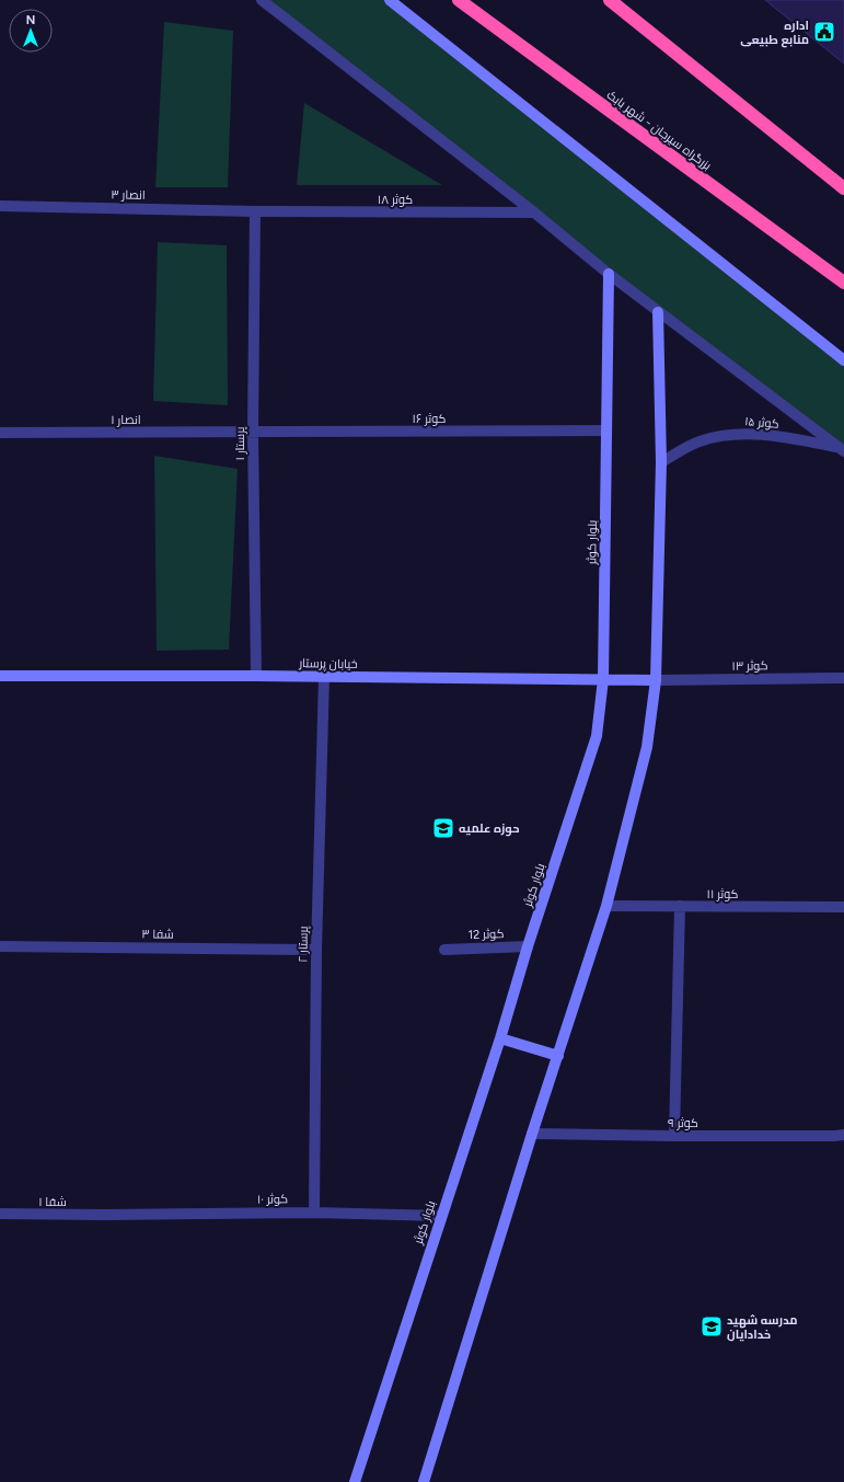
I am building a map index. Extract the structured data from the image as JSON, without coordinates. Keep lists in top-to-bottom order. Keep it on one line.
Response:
{"streets":{"highway":["بزرگراه سیرجان - شهر بابک"],"street":["انصار ۳","کوثر ۱۸","کوثر ۱۶","انصار ۱","کوثر ۱۵","پرستار ۱","بلوار کوثر","خیابان پرستار","کوثر ۱۳","کوثر ۱۱","شفا ۳","کوثر 12","پرستار ۲","کوثر ۹","کوثر ۱۰","شفا ۱"]},"crossings":[["انصار ۳","کوثر ۱۸"],["انصار ۳","پرستار ۱"],["کوثر ۱۸","پرستار ۱"],["کوثر ۱۶","انصار ۱"],["کوثر ۱۶","پرستار ۱"],["کوثر ۱۶","بلوار کوثر"],["انصار ۱","پرستار ۱"],["پرستار ۱","خیابان پرستار"],["بلوار کوثر","خیابان پرستار"],["بلوار کوثر","کوثر 12"],["بلوار کوثر","کوثر ۱۰"],["خیابان پرستار","کوثر ۱۳"],["خیابان پرستار","پرستار ۲"],["شفا ۳","پرستار ۲"],["پرستار ۲","کوثر ۱۰"],["کوثر ۱۰","شفا ۱"]],"places":{"public building":["اداره منابع طبیعی"],"school or university":["حوزه علمیه","مدرسه شهید خدادایان"]},"north":"top"}
